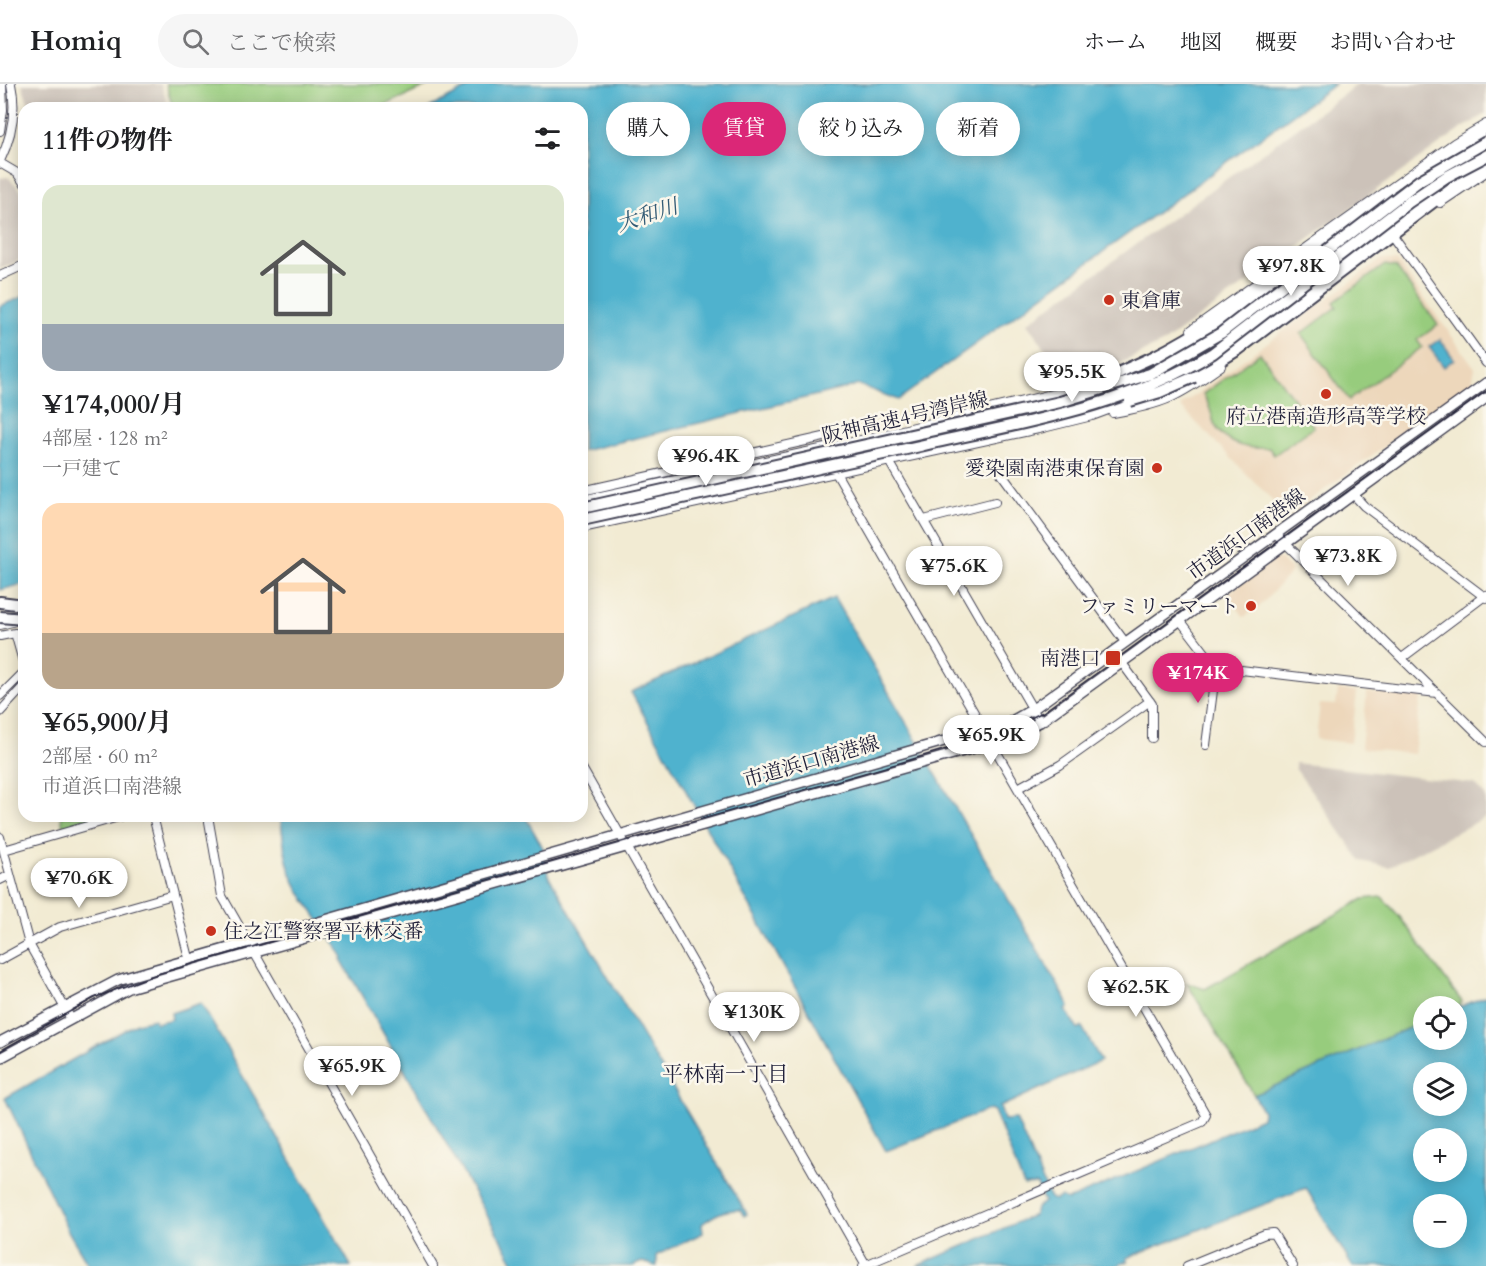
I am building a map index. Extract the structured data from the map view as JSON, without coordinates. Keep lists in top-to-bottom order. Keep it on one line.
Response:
{"streets":{"highway":["阪神高速4号湾岸線"],"main road":["市道浜口南港線"]},"districts":["平林南一丁目"],"water":["大和川"],"places":{"other":["東倉庫","府立港南造形高等学校","愛染園南港東保育園","ファミリーマート","住之江警察署平林交番"],"transit":["南港口"]},"page":{"header":"Homiq","search":"ここで検索","nav":["ホーム","地図","概要","お問い合わせ"],"chip":["購入","賃貸","絞り込み","新着"],"heading":"11件の物件","list":[{"name":"¥174,000/月","note":"4部屋 · 128 m² · 一戸建て"},{"name":"¥65,900/月","note":"2部屋 · 60 m² · 市道浜口南港線"}],"price":["¥97.8K","¥95.5K","¥96.4K","¥73.8K","¥75.6K","¥174K","¥65.9K","¥70.6K","¥62.5K","¥130K","¥65.9K"],"map_buttons":["+","−"]}}
